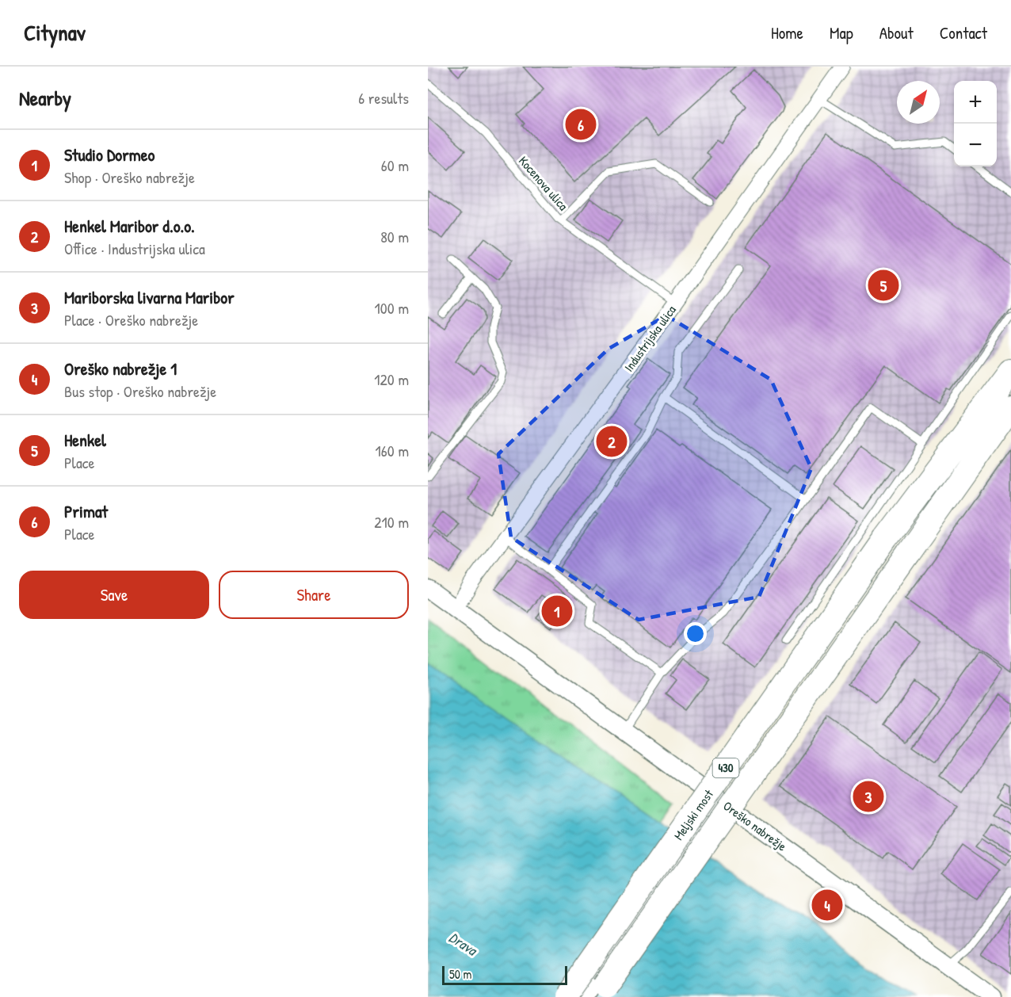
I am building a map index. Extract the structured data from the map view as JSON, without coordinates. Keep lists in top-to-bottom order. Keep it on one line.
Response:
{"streets":{"highway":["430","Meljski most"],"street":["Industrijska ulica","Oreško nabrežje"],"lane":["Kocenova ulica"]},"crossings":[["Kocenova ulica","Industrijska ulica"],["Industrijska ulica","Oreško nabrežje"],["430","Meljski most"],["Meljski most","Oreško nabrežje"]],"water":["Drava"],"scale_bar":"50 m","north":"top right","page":{"header":"Citynav","nav":["Home","Map","About","Contact"],"heading":["Nearby","6 results"],"map_buttons":["+","−"],"pins":["6","5","2","1","3","4"],"list":[{"mark":"1","name":"Studio Dormeo","note":"Shop · Oreško nabrežje","value":"60 m"},{"mark":"2","name":"Henkel Maribor d.o.o.","note":"Office · Industrijska ulica","value":"80 m"},{"mark":"3","name":"Mariborska livarna Maribor","note":"Place · Oreško nabrežje","value":"100 m"},{"mark":"4","name":"Oreško nabrežje 1","note":"Bus stop · Oreško nabrežje","value":"120 m"},{"mark":"5","name":"Henkel","note":"Place","value":"160 m"},{"mark":"6","name":"Primat","note":"Place","value":"210 m"}],"buttons":["Save","Share"],"scale":"50 m"}}
